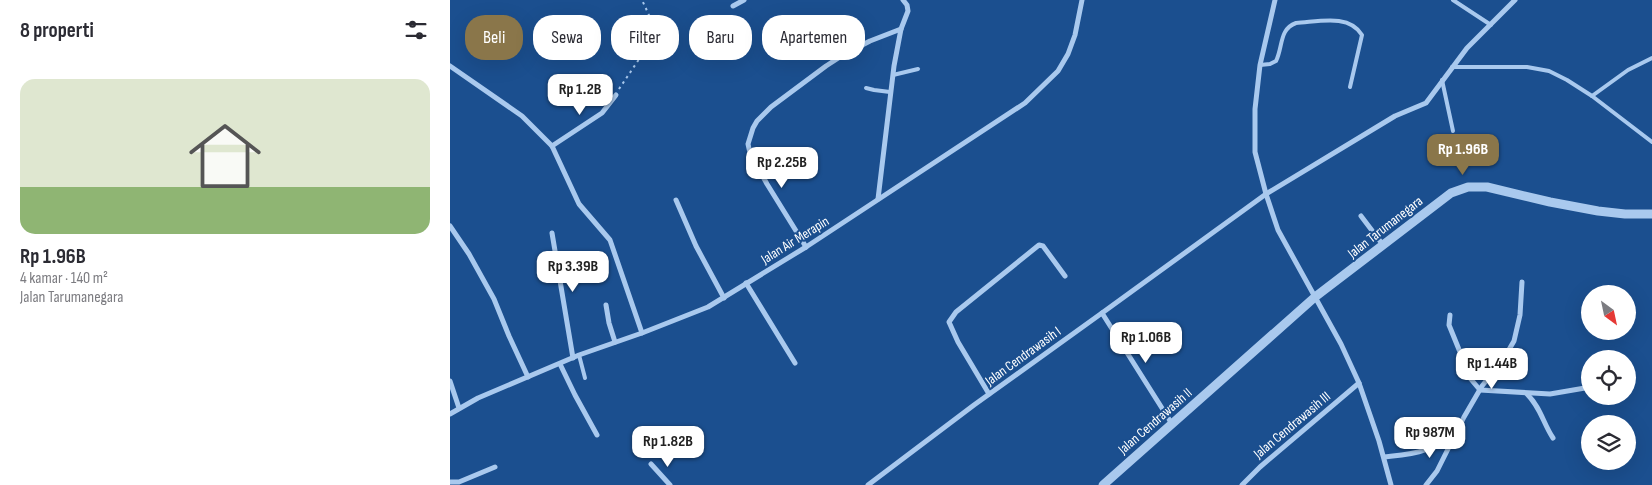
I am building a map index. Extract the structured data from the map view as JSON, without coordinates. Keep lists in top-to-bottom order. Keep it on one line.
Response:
{"streets":{"street":["Jalan Tarumanegara","Jalan Air Merapin","Jalan Cendrawasih I","Jalan Cendrawasih II","Jalan Cendrawasih III"]},"crossings":[["Jalan Tarumanegara","Jalan Cendrawasih II"]],"north":"bottom right","page":{"heading":"8 properti","chip":["Beli","Sewa","Filter","Baru","Apartemen"],"list":[{"name":"Rp 1.96B","note":"4 kamar · 140 m² · Jalan Tarumanegara"}],"price":["Rp 1.2B","Rp 1.96B","Rp 2.25B","Rp 3.39B","Rp 1.06B","Rp 1.44B","Rp 987M","Rp 1.82B"]}}
